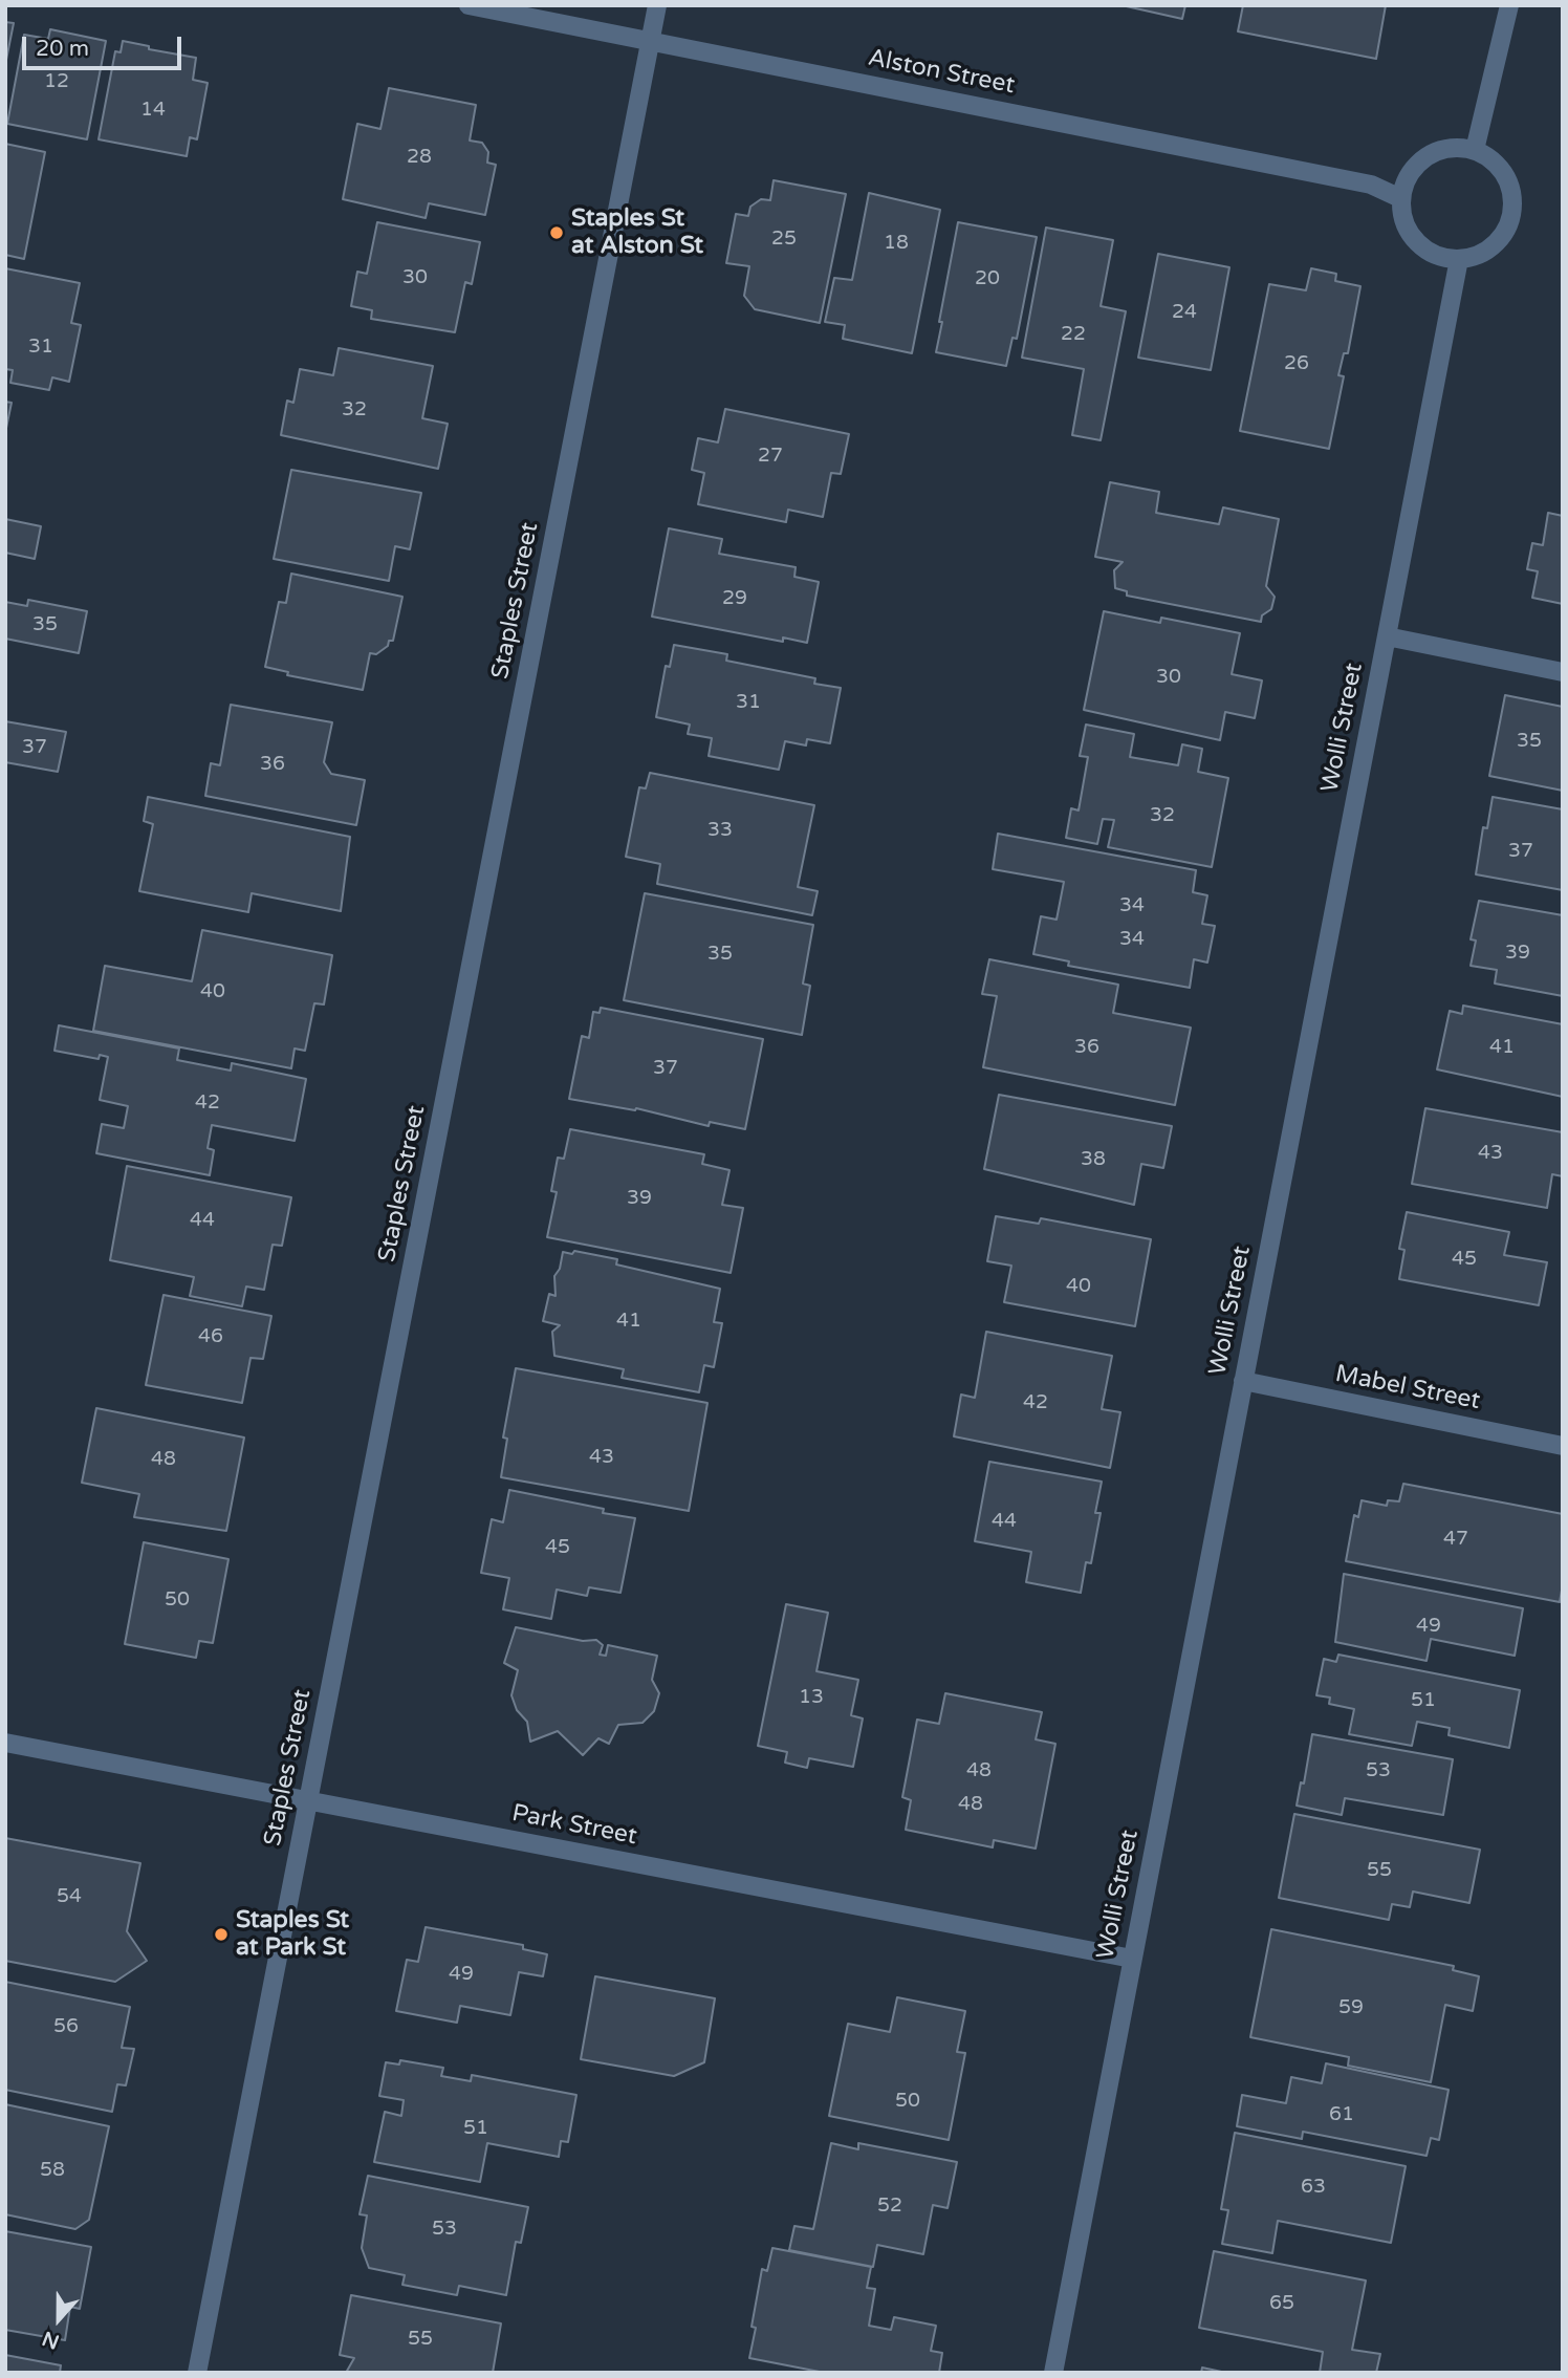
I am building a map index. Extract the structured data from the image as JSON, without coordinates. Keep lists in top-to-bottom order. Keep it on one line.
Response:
{"streets":{"street":["Alston Street","Staples Street","Wolli Street","Mabel Street","Park Street"]},"crossings":[["Alston Street","Staples Street"],["Alston Street","Wolli Street"],["Staples Street","Park Street"],["Wolli Street","Mabel Street"],["Wolli Street","Park Street"]],"places":["Staples St at Alston St","Staples St at Park St"],"house_numbers":["12","14","28","25","18","30","20","24","22","31","26","32","27","29","35","30","31","35","37","36","32","33","37","34","34","39","35","40","36","41","37","42","43","38","39","44","45","40","41","46","42","43","48","44","47","45","50","49","13","51","48","53","48","55","54","49","59","56","50","61","51","58","63","52","53","65","55"],"scale_bar":"20 m","north":"bottom"}
